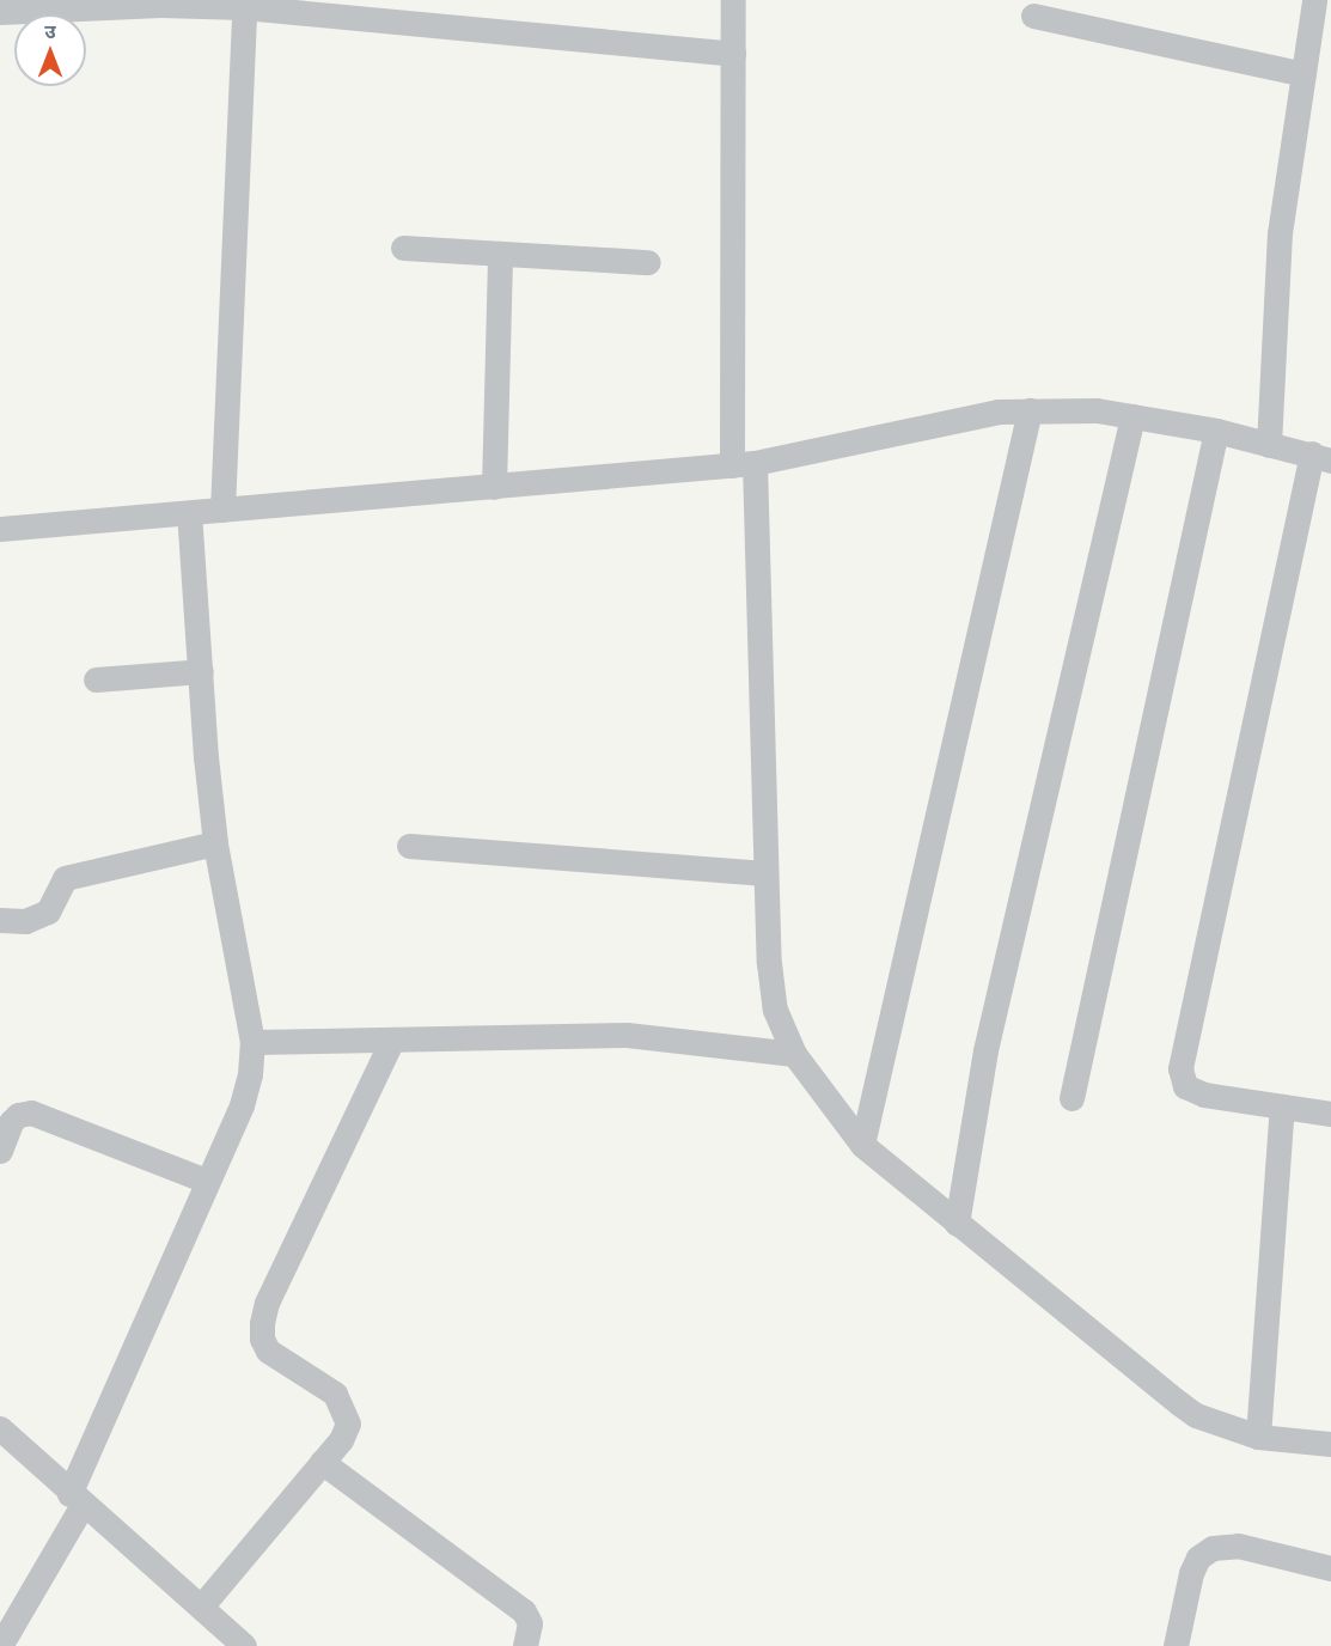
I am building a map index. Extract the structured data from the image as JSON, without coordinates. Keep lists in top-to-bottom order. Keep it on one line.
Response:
{"north":"top"}
